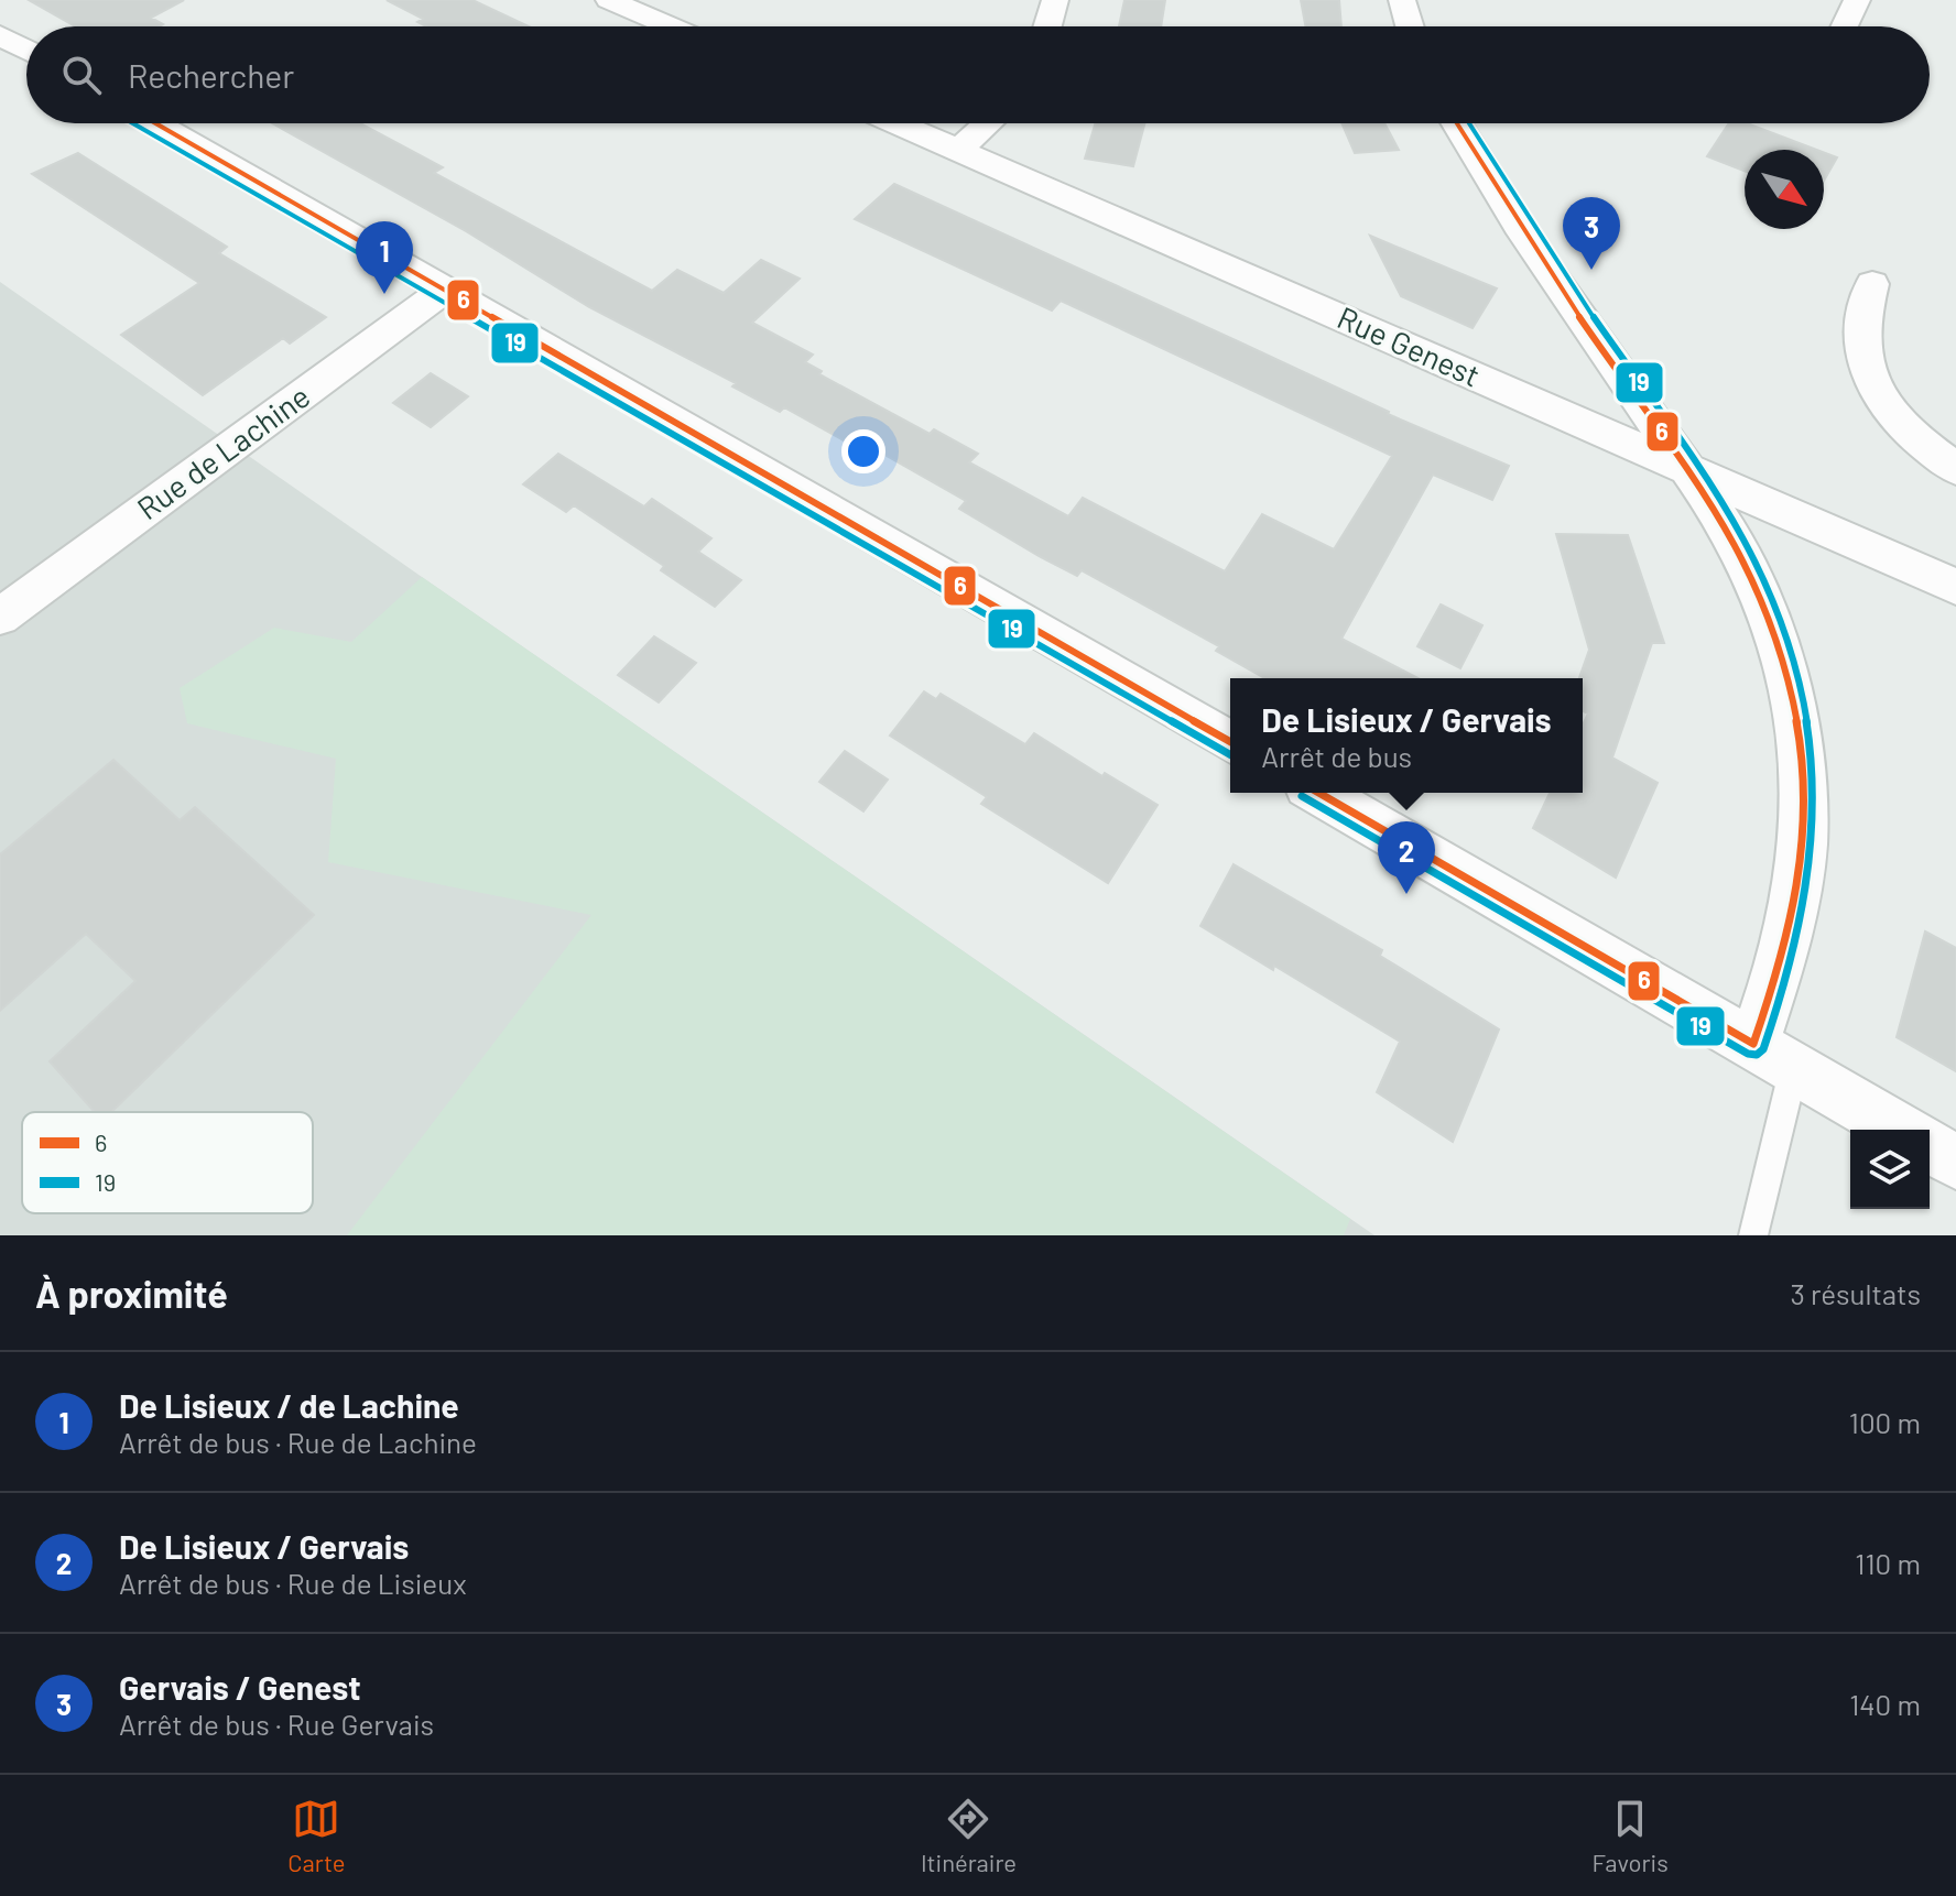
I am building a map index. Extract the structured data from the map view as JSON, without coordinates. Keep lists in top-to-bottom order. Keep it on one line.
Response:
{"streets":{"street":["Rue Genest","Rue de Lachine"]},"lines":["transit line 6","transit line 19"],"legend":["6","19"],"north":"bottom right","page":{"search":"Rechercher","pins":["3","1","2"],"popup":["De Lisieux / Gervais","Arrêt de bus"],"heading":["À proximité","3 résultats"],"list":[{"mark":"1","name":"De Lisieux / de Lachine","note":"Arrêt de bus · Rue de Lachine","value":"100 m"},{"mark":"2","name":"De Lisieux / Gervais","note":"Arrêt de bus · Rue de Lisieux","value":"110 m"},{"mark":"3","name":"Gervais / Genest","note":"Arrêt de bus · Rue Gervais","value":"140 m"}],"nav":["Carte","Itinéraire","Favoris"]}}
